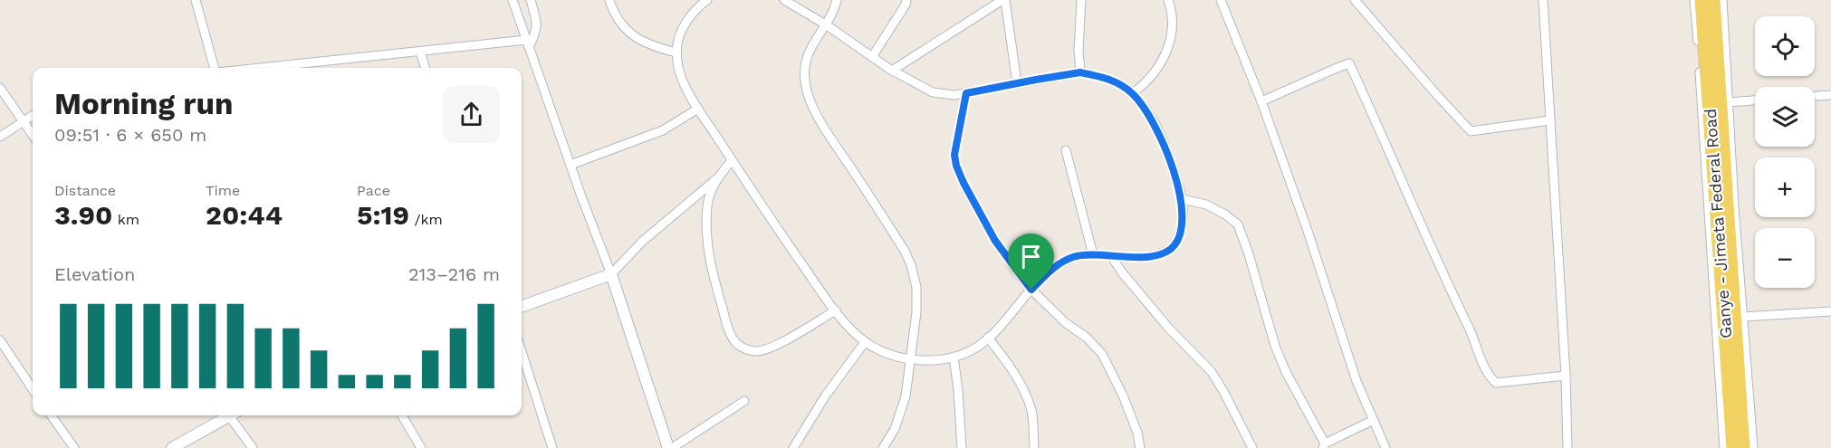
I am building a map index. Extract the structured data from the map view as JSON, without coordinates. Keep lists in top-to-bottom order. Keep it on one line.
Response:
{"streets":{"main road":["Ganye - Jimeta Federal Road"]},"page":{"map_buttons":["+","−"],"heading":["Morning run","09:51 · 6 × 650 m"],"stats":[["Distance","3.90 km"],["Time","20:44"],["Pace","5:19 /km"]],"chart":["Elevation","213–216 m"]}}
